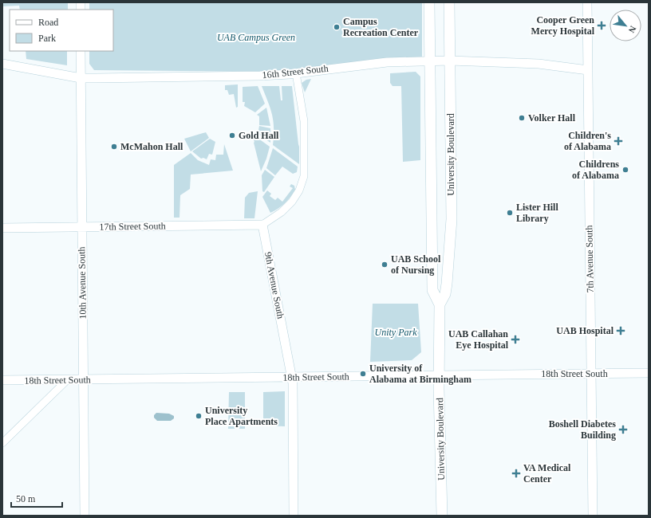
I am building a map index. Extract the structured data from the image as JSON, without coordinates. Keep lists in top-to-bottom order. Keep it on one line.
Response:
{"streets":{"main road":["University Boulevard"],"street":["16th Street South","17th Street South","7th Avenue South","10th Avenue South","9th Avenue South","18th Street South"]},"crossings":[["16th Street South","University Boulevard"],["16th Street South","7th Avenue South"],["16th Street South","10th Avenue South"],["University Boulevard","18th Street South"],["17th Street South","10th Avenue South"],["17th Street South","9th Avenue South"],["7th Avenue South","18th Street South"],["10th Avenue South","18th Street South"],["9th Avenue South","18th Street South"]],"parks":["UAB Campus Green","Unity Park"],"places":{"health":["Cooper Green Mercy Hospital","Children's of Alabama","UAB Hospital","UAB Callahan Eye Hospital","Boshell Diabetes Building","VA Medical Center"],"other":["Campus Recreation Center","Volker Hall","Gold Hall","McMahon Hall","Childrens of Alabama","Lister Hill Library","UAB School of Nursing","University of Alabama at Birmingham","University Place Apartments"]},"legend":["Road","Park"],"scale_bar":"50 m","north":"bottom right"}
